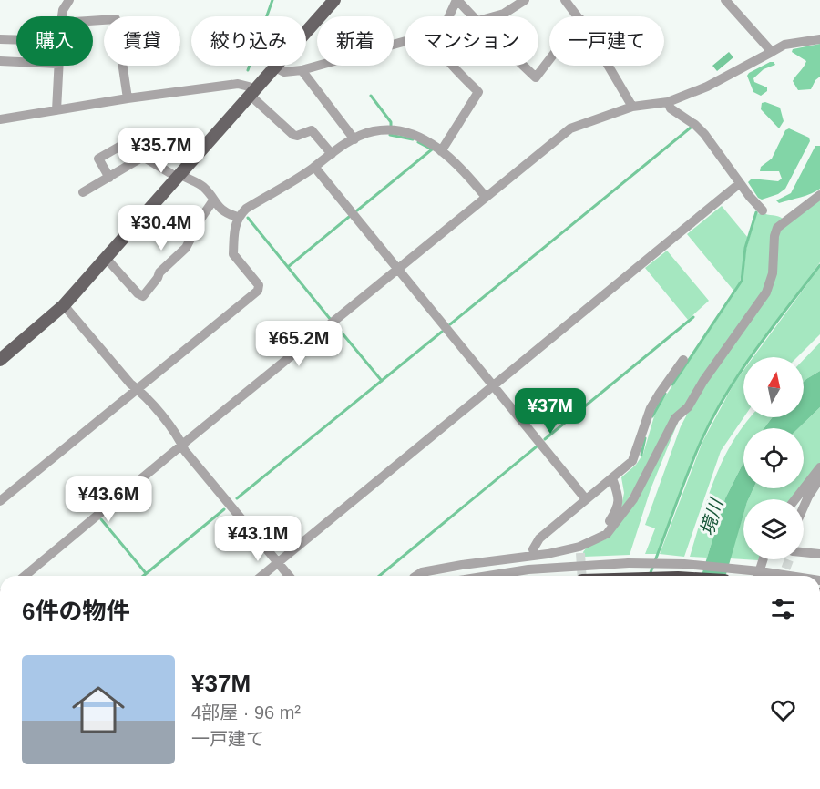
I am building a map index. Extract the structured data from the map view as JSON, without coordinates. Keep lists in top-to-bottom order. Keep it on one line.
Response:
{"water":["境川"],"north":"top","page":{"chip":["購入","賃貸","絞り込み","新着","マンション","一戸建て"],"price":["¥35.7M","¥30.4M","¥65.2M","¥37M","¥43.6M","¥43.1M"],"heading":"6件の物件","list":[{"name":"¥37M","note":"4部屋 · 96 m² · 一戸建て"}]}}
